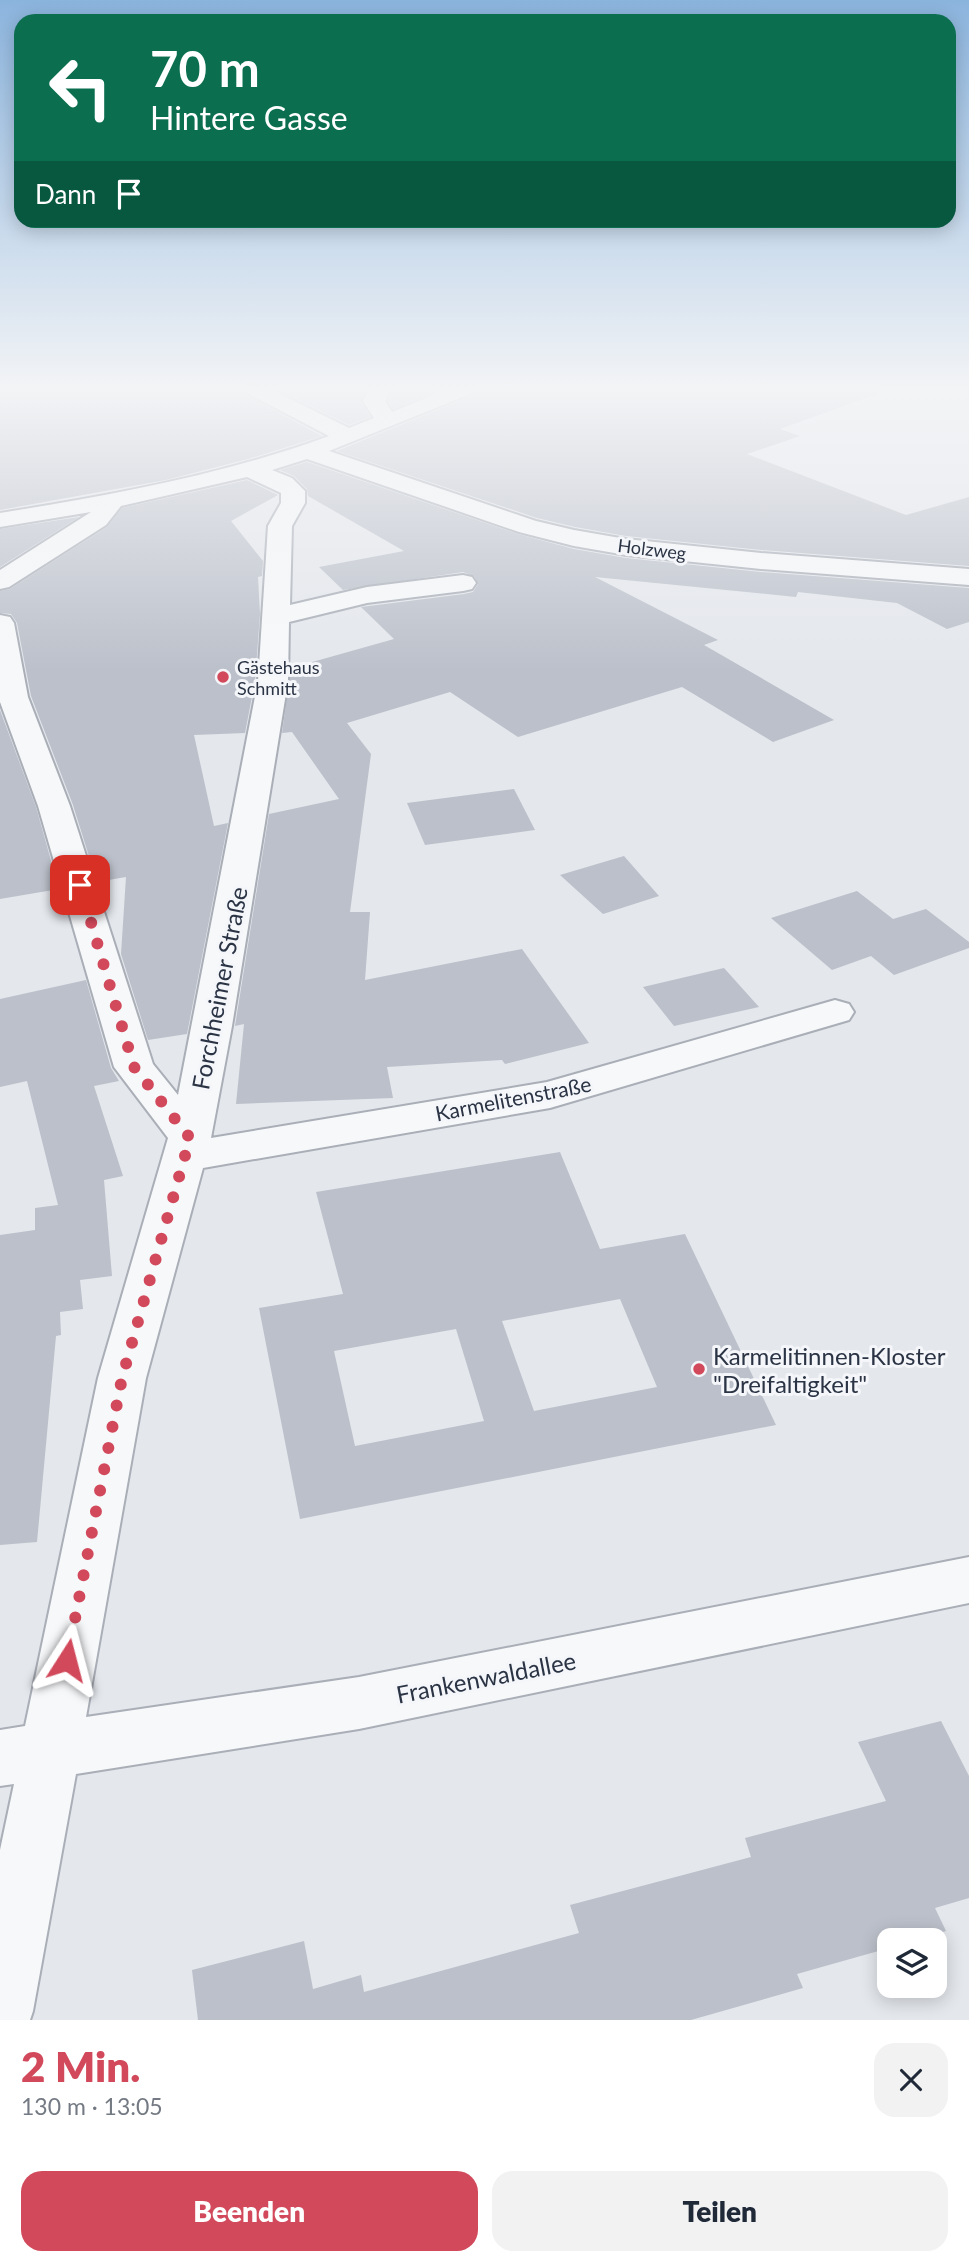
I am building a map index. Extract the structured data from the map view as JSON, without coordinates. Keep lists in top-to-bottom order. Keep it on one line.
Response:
{"streets":{"street":["Holzweg","Forchheimer Straße","Karmelitenstraße","Frankenwaldallee"]},"crossings":[["Forchheimer Straße","Karmelitenstraße"],["Forchheimer Straße","Frankenwaldallee"]],"places":["Gästehaus Schmitt","Karmelitinnen-Kloster \"Dreifaltigkeit\""],"page":{"turn":["70 m","Hintere Gasse"],"then":"Dann","heading":["2 Min.","130 m · 13:05"],"buttons":["Beenden","Teilen"]}}
